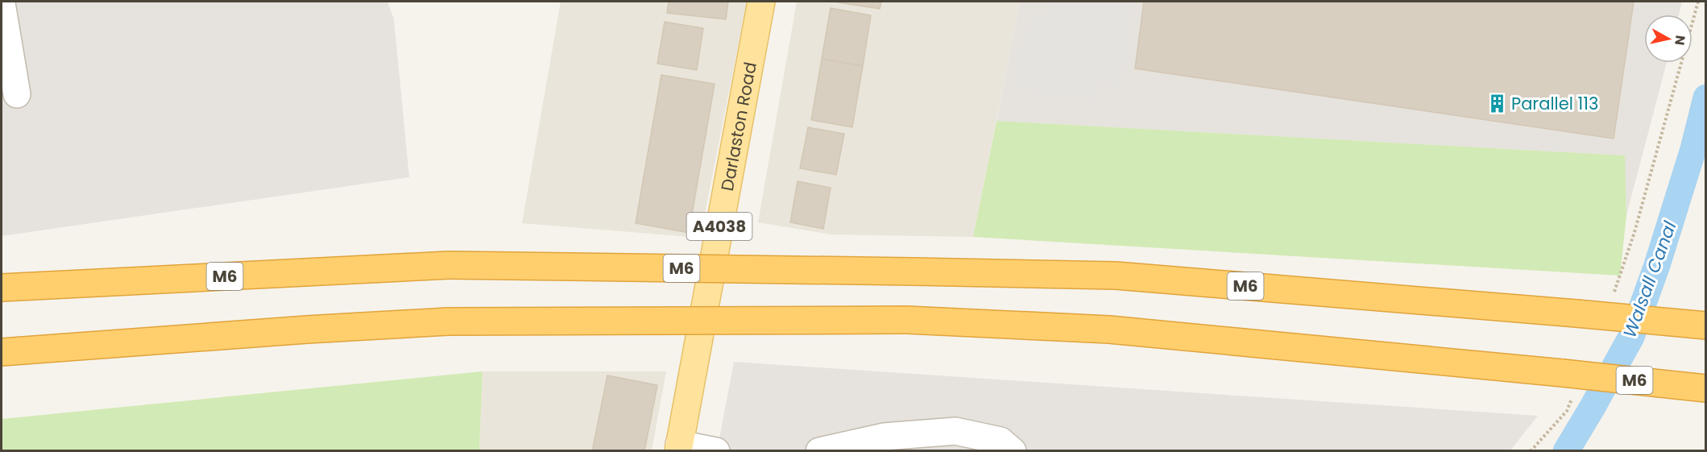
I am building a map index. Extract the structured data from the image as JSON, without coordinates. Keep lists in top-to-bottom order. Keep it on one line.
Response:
{"streets":{"highway":["M6"],"main road":["Darlaston Road","A4038"]},"water":["Walsall Canal"],"places":{"building":["Parallel 113"]},"north":"right"}
